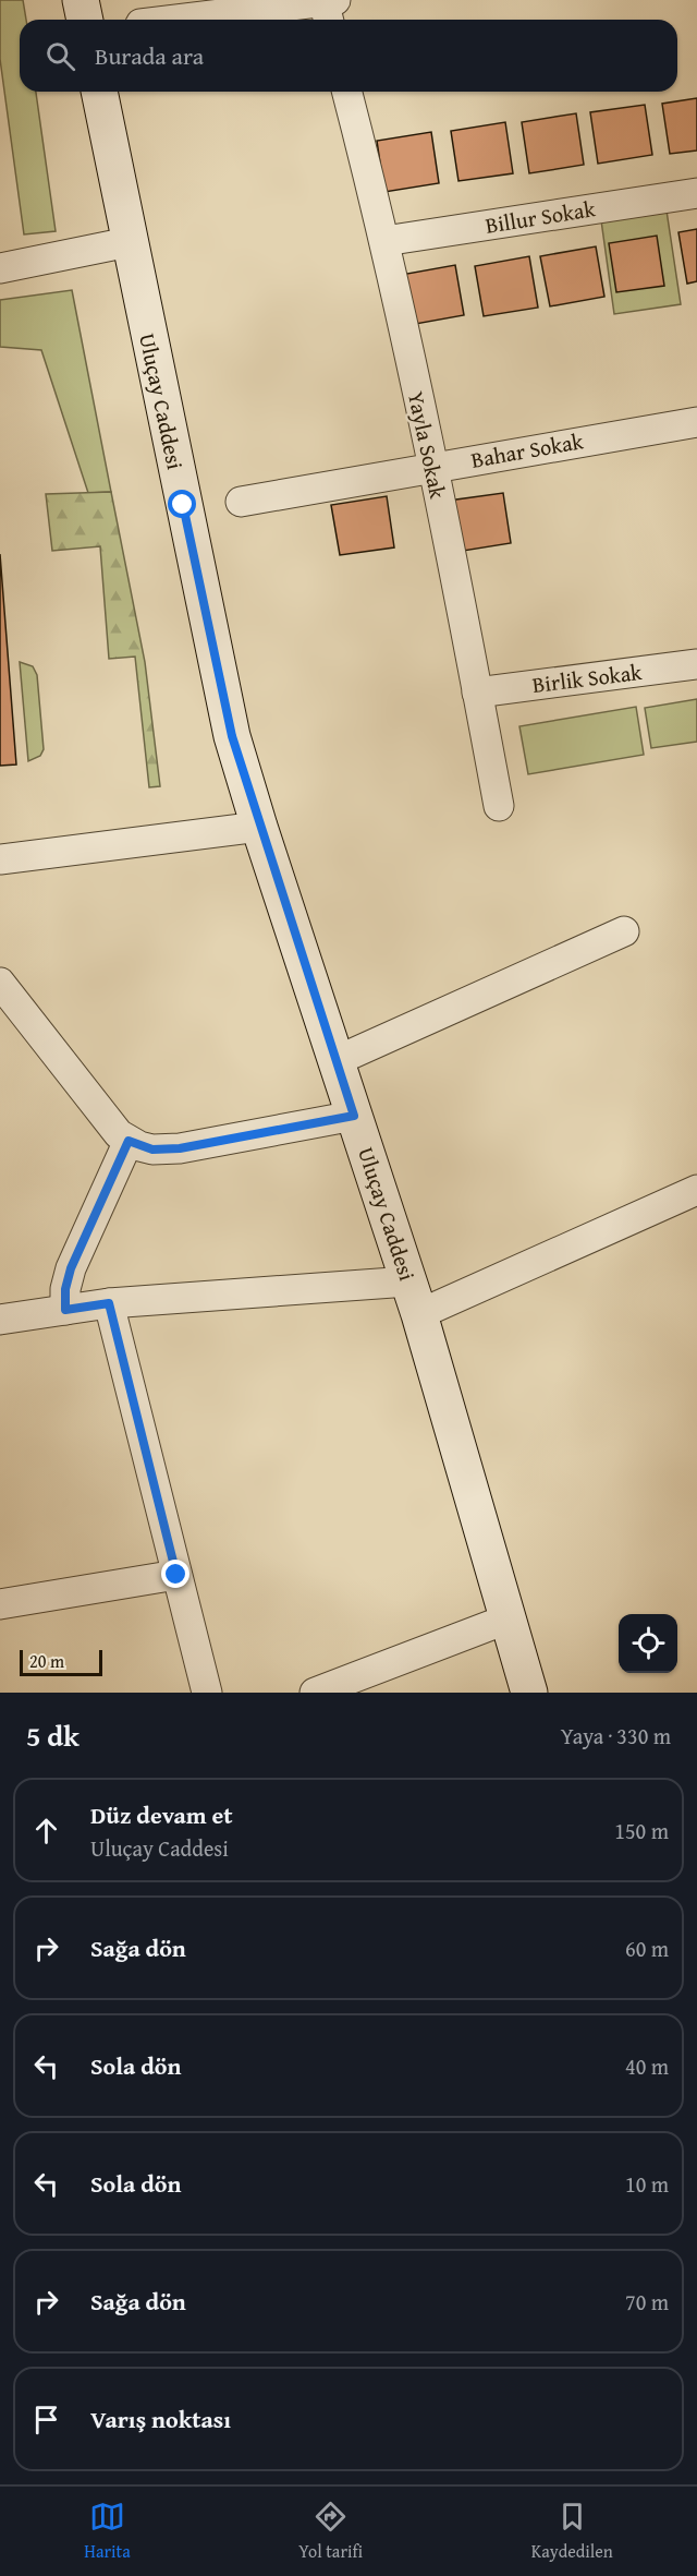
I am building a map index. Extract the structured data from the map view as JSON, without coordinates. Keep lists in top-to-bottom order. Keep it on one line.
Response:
{"streets":{"street":["Billur Sokak","Uluçay Caddesi","Yayla Sokak","Bahar Sokak","Birlik Sokak"]},"crossings":[["Billur Sokak","Yayla Sokak"],["Yayla Sokak","Bahar Sokak"],["Yayla Sokak","Birlik Sokak"]],"scale_bar":"20 m","page":{"search":"Burada ara","scale":"20 m","heading":["5 dk","Yaya · 330 m"],"list":[["Düz devam et","Uluçay Caddesi","150 m"],["Sağa dön","60 m"],["Sola dön","40 m"],["Sola dön","10 m"],["Sağa dön","70 m"],"Varış noktası"],"nav":["Harita","Yol tarifi","Kaydedilen"]}}
